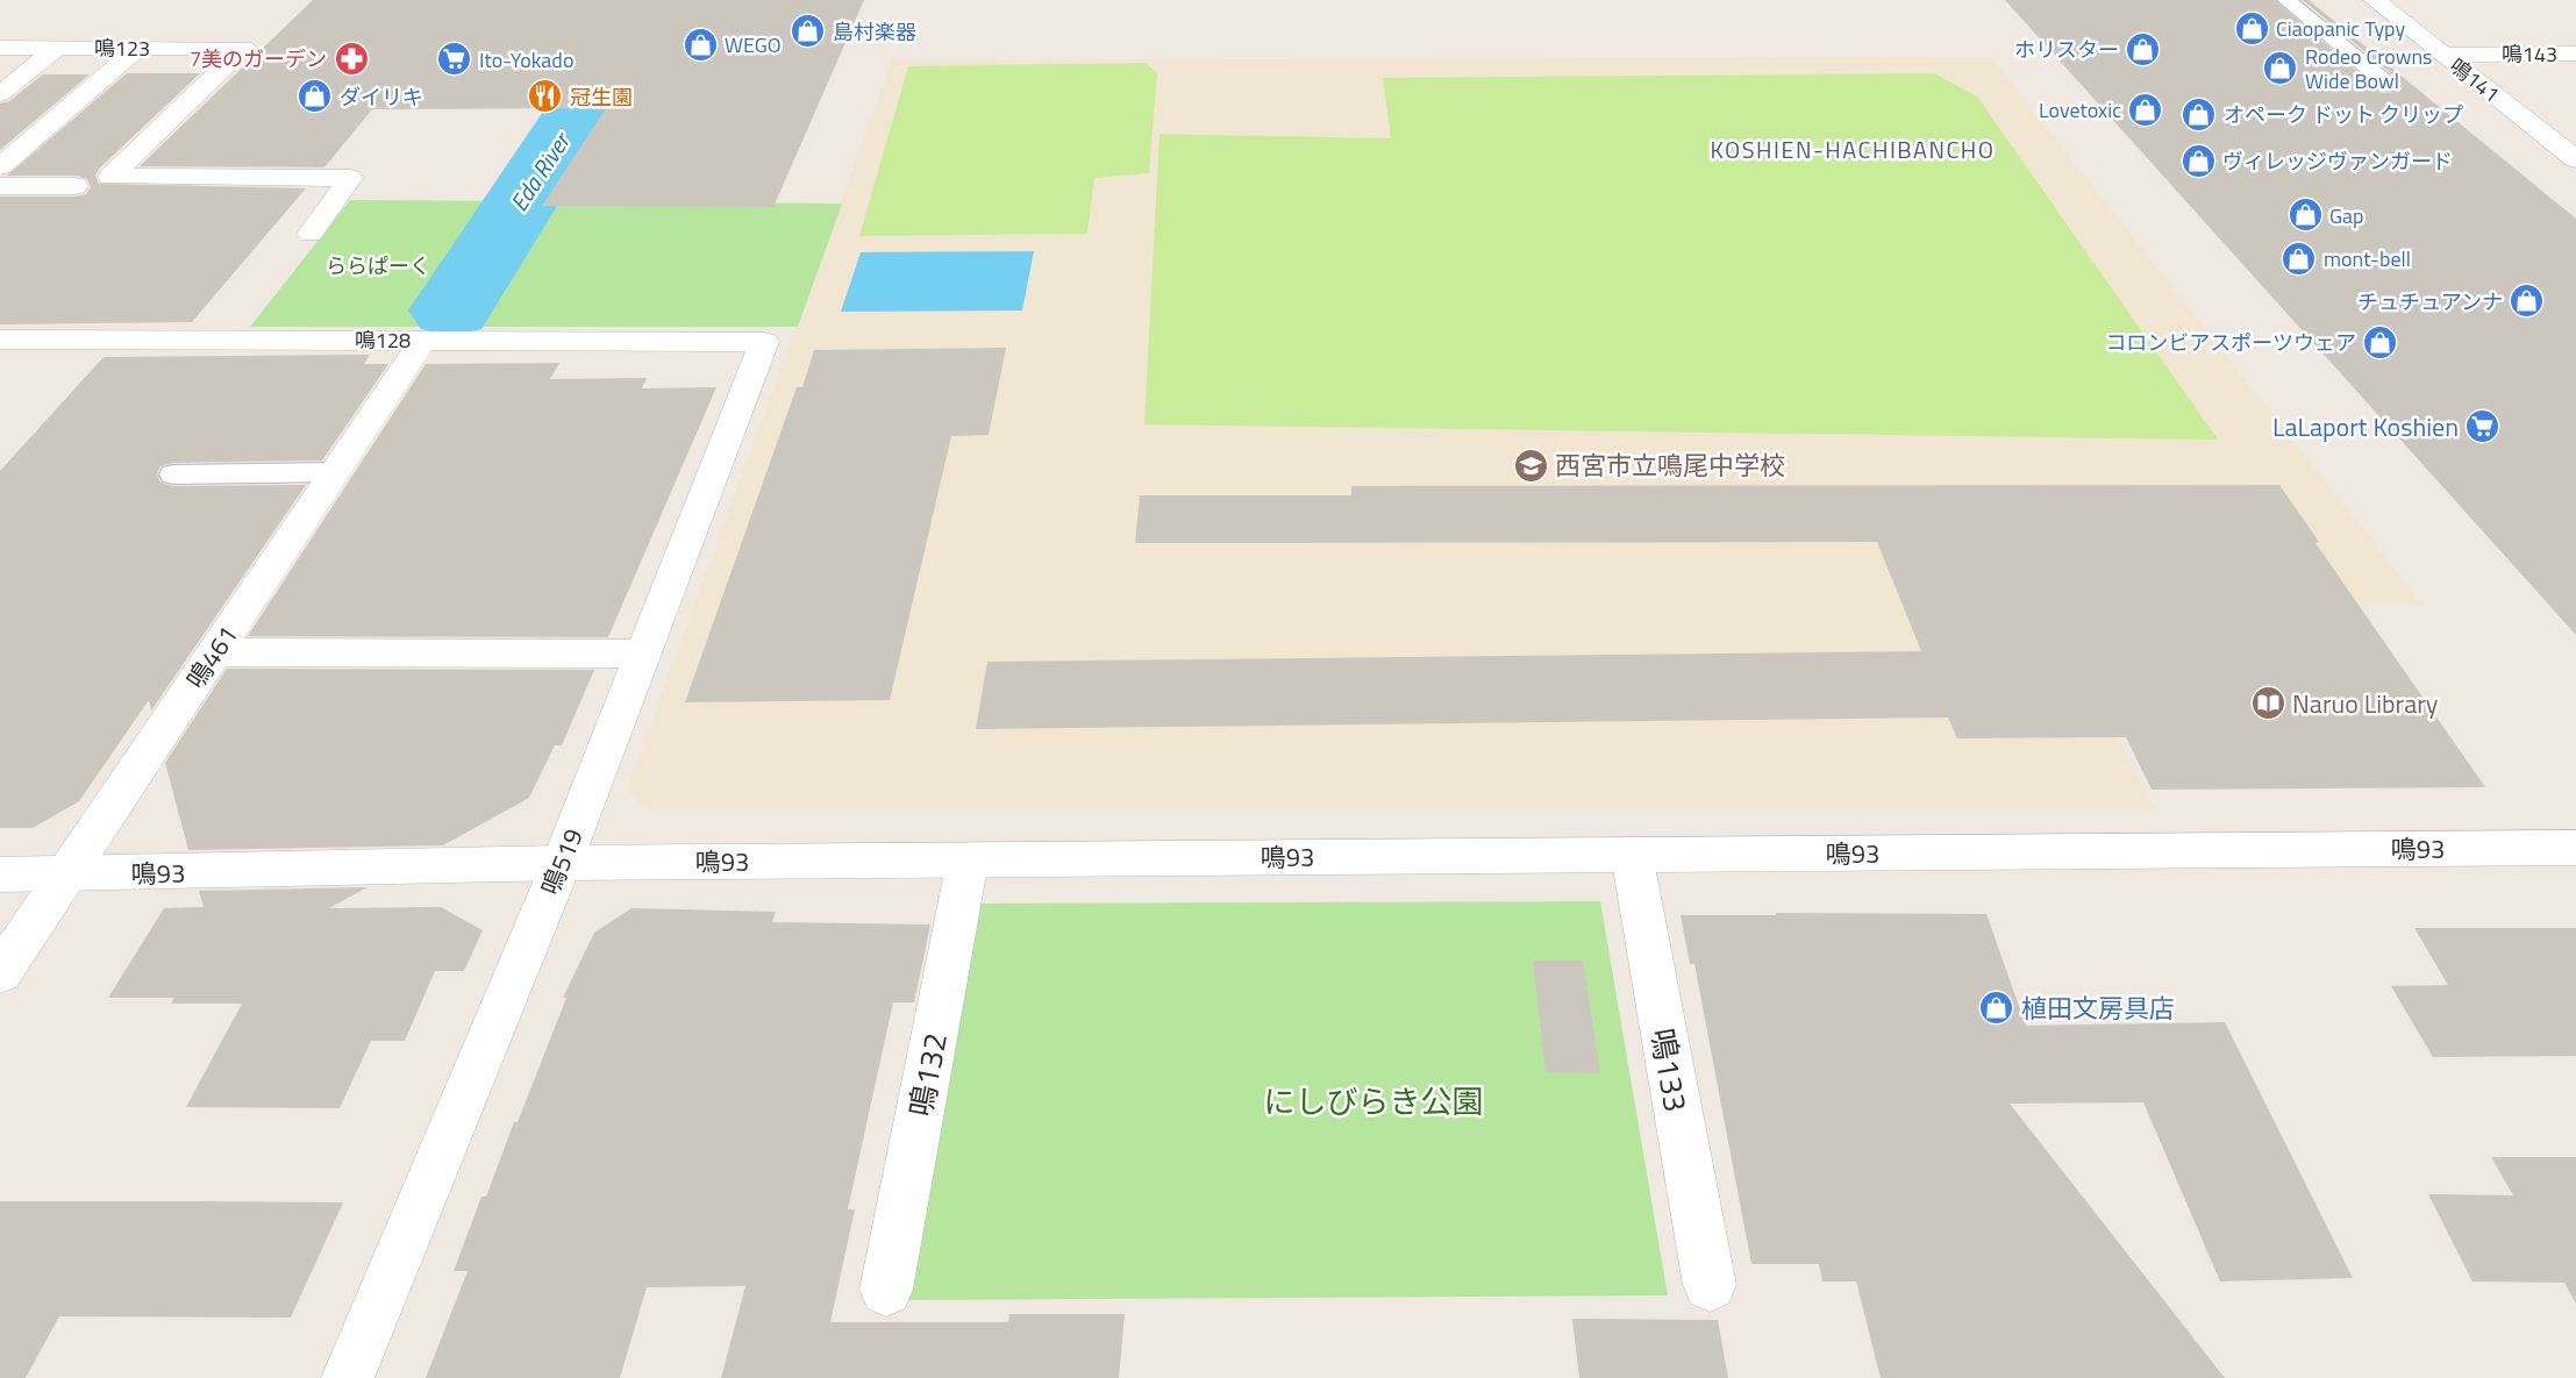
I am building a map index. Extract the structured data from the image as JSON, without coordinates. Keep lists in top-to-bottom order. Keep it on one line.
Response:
{"streets":{"street":["鳴123","鳴143","鳴141","鳴128","鳴461","鳴93","鳴519","鳴133","鳴132"]},"crossings":[["鳴143","鳴141"],["鳴128","鳴461"],["鳴128","鳴519"],["鳴461","鳴93"],["鳴93","鳴519"],["鳴93","鳴133"],["鳴93","鳴132"]],"districts":["KOSHIEN-HACHIBANCHO"],"water":["Eda River"],"parks":["ららぱーく","にしびらき公園"],"places":{"shop":["Ciaopanic Typy","島村楽器","WEGO","ホリスター","Rodeo Crowns Wide Bowl","ダイリキ","Lovetoxic","オペーク ドット クリップ","ヴィレッジヴァンガード","Gap","mont-bell","チュチュアンナ","コロンビアスポーツウェア","植田文房具店"],"pharmacy":["7美のガーデン"],"supermarket":["Ito-Yokado","LaLaport Koshien"],"restaurant":["冠生園"],"school or university":["西宮市立鳴尾中学校"],"library":["Naruo Library"]}}
